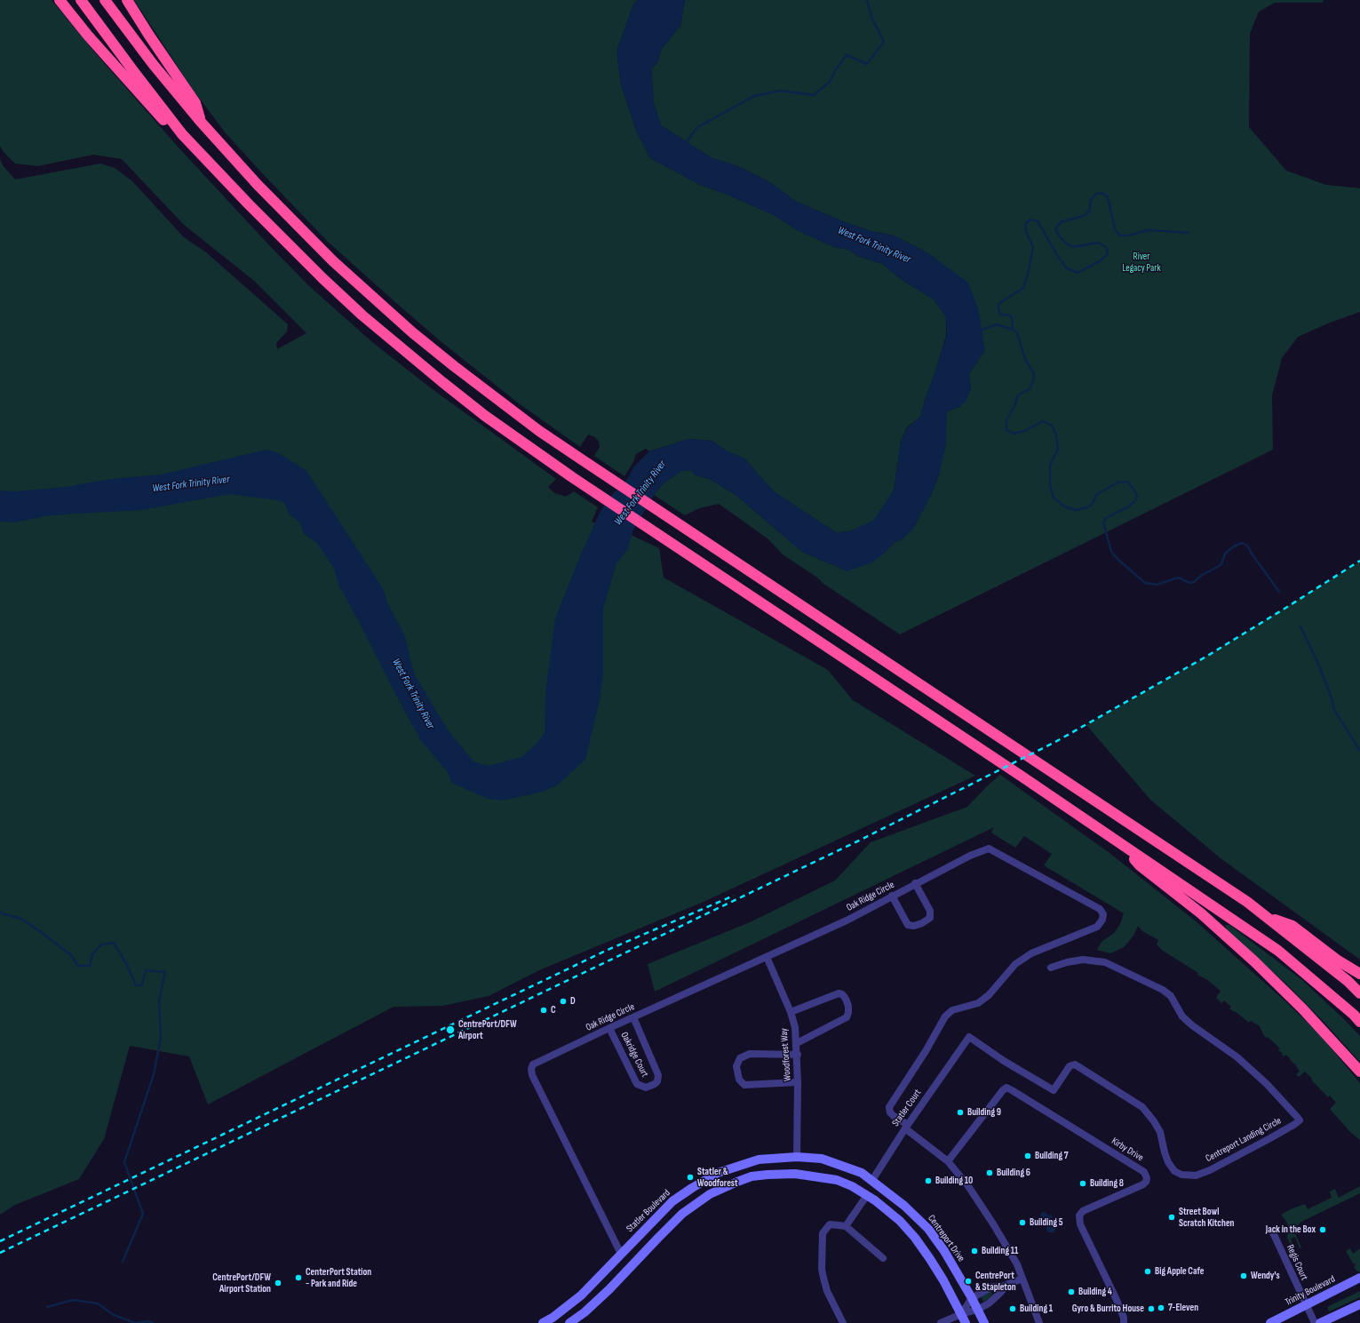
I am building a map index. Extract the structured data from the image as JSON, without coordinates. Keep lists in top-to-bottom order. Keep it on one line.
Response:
{"streets":{"street":["Oak Ridge Circle","Oakridge Court","Woodforest Way","Statler Court","Centreport Landing Circle","Kirby Drive","Statler Boulevard","Centreport Drive","Regis Court","Trinity Boulevard"]},"crossings":[["Oak Ridge Circle","Oakridge Court"],["Oak Ridge Circle","Woodforest Way"],["Oak Ridge Circle","Statler Court"],["Oak Ridge Circle","Statler Boulevard"],["Woodforest Way","Statler Boulevard"],["Statler Court","Centreport Landing Circle"],["Statler Court","Statler Boulevard"],["Statler Court","Centreport Drive"],["Statler Boulevard","Centreport Drive"],["Regis Court","Trinity Boulevard"]],"water":["West Fork Trinity River"],"parks":["River Legacy Park"],"places":["D","C","CentrePort/DFW Airport","Building 9","Building 7","Building 6","Statler & Woodforest","Building 10","Building 8","Street Bowl Scratch Kitchen","Building 5","Jack in the Box","Building 11","Big Apple Cafe","Wendy's","CenterPort Station - Park and Ride","CentrePort & Stapleton","CentrePort/DFW Airport Station","Building 4","7-Eleven","Building 1","Gyro & Burrito House"]}
